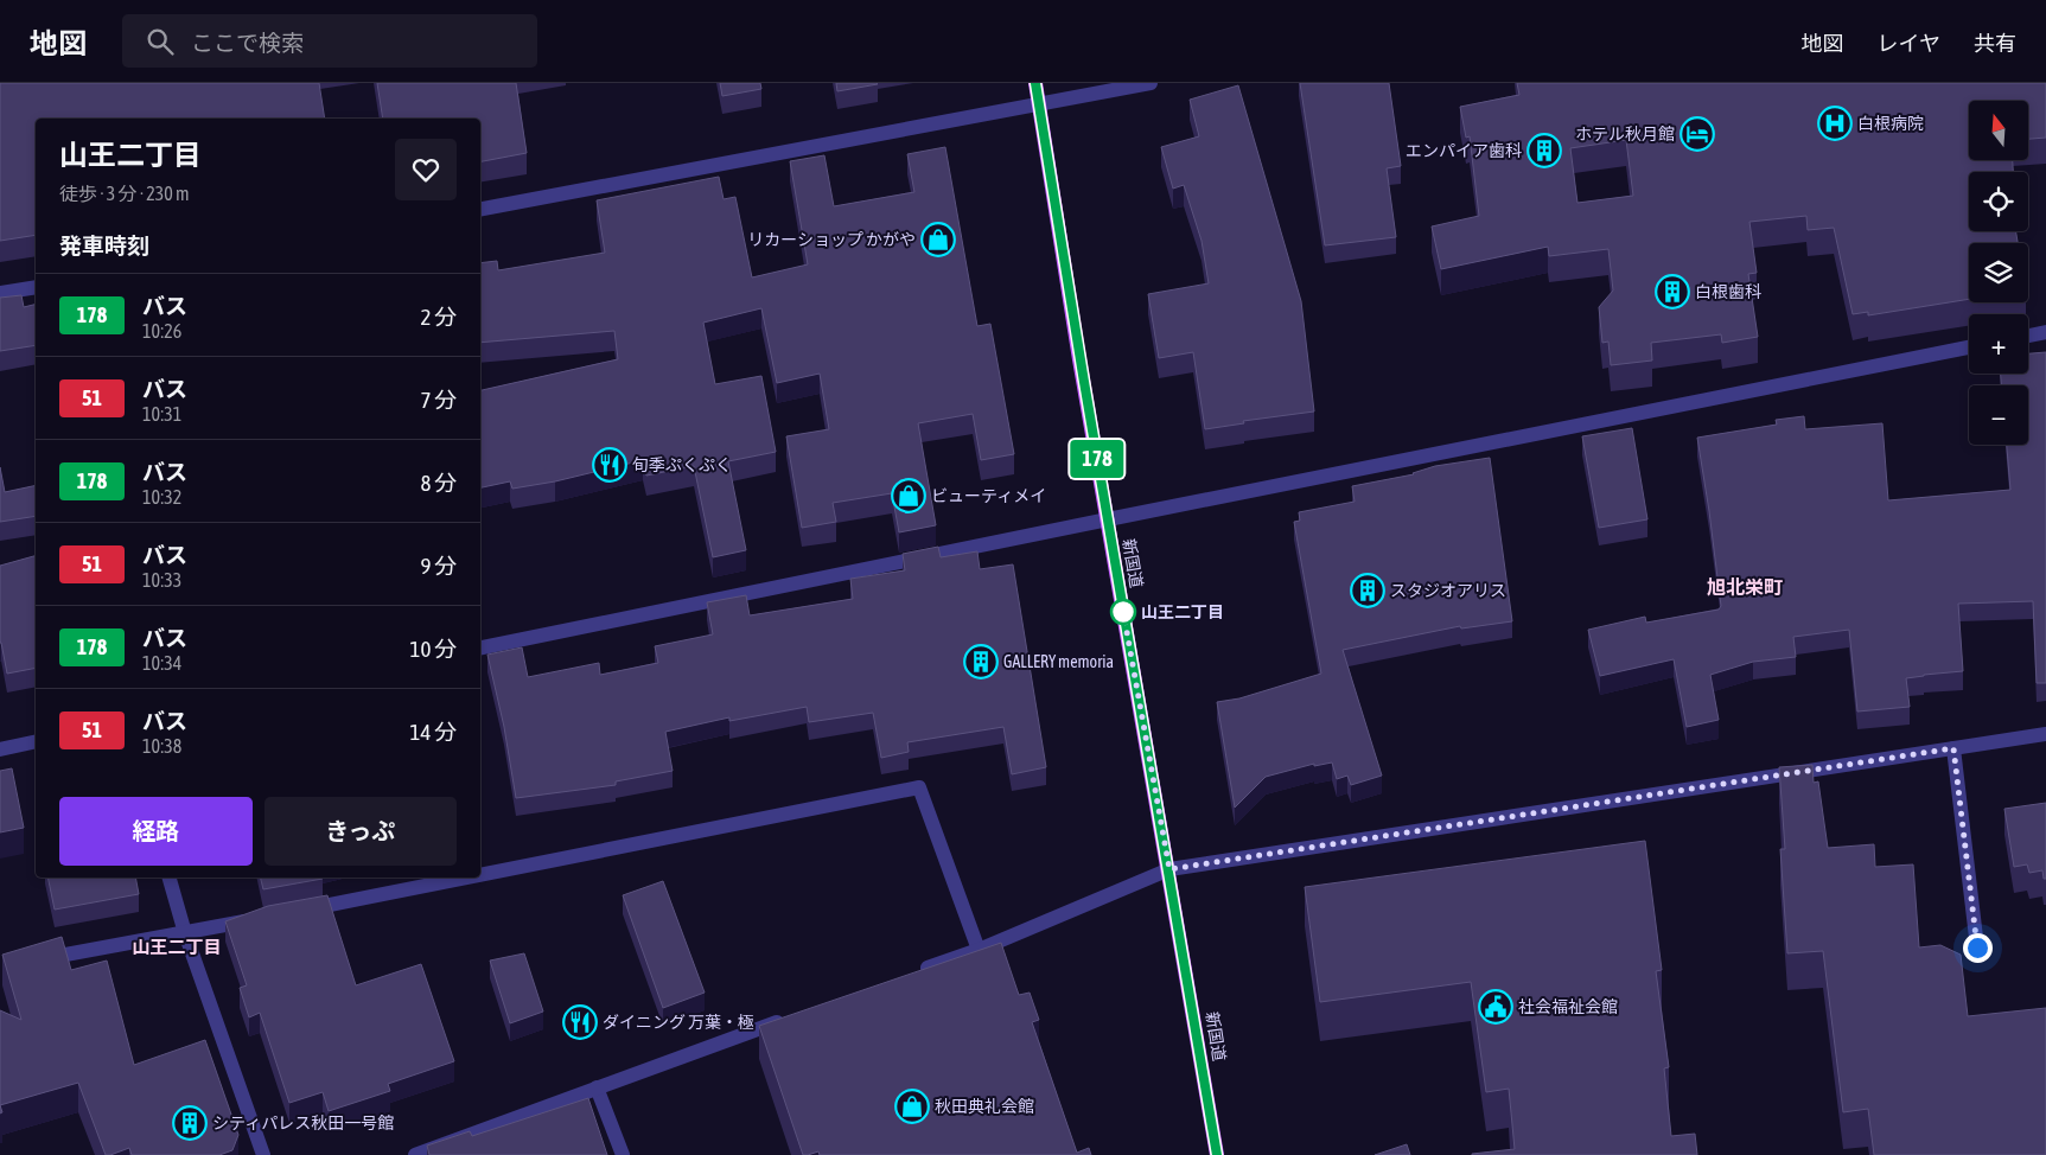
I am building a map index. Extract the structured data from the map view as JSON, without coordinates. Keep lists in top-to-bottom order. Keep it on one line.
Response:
{"streets":{"main road":["新国道"]},"districts":["旭北栄町","山王二丁目"],"places":{"hospital":["白根病院"],"hotel":["ホテル秋月館"],"building":["エンパイア歯科","白根歯科","スタジオアリス","GALLERY memoria","シティパレス秋田一号館"],"shop":["リカーショップ かがや","ビューティメイ","秋田典礼会館"],"restaurant":["旬季ぷくぷく","ダイニング 万葉・極"],"other":["山王二丁目"],"public building":["社会福祉会館"]},"lines":["bus line 178"],"north":"top","page":{"header":"地図","search":"ここで検索","nav":["地図","レイヤ","共有"],"on_map":"178","map_buttons":["+","−"],"heading":[["山王二丁目","徒歩 · 3 分 · 230 m"],"発車時刻"],"list":[{"mark":"178","name":"バス","note":"10:26","value":"2 分"},{"mark":"51","name":"バス","note":"10:31","value":"7 分"},{"mark":"178","name":"バス","note":"10:32","value":"8 分"},{"mark":"51","name":"バス","note":"10:33","value":"9 分"},{"mark":"178","name":"バス","note":"10:34","value":"10 分"},{"mark":"51","name":"バス","note":"10:38","value":"14 分"}],"buttons":["経路","きっぷ"]}}
